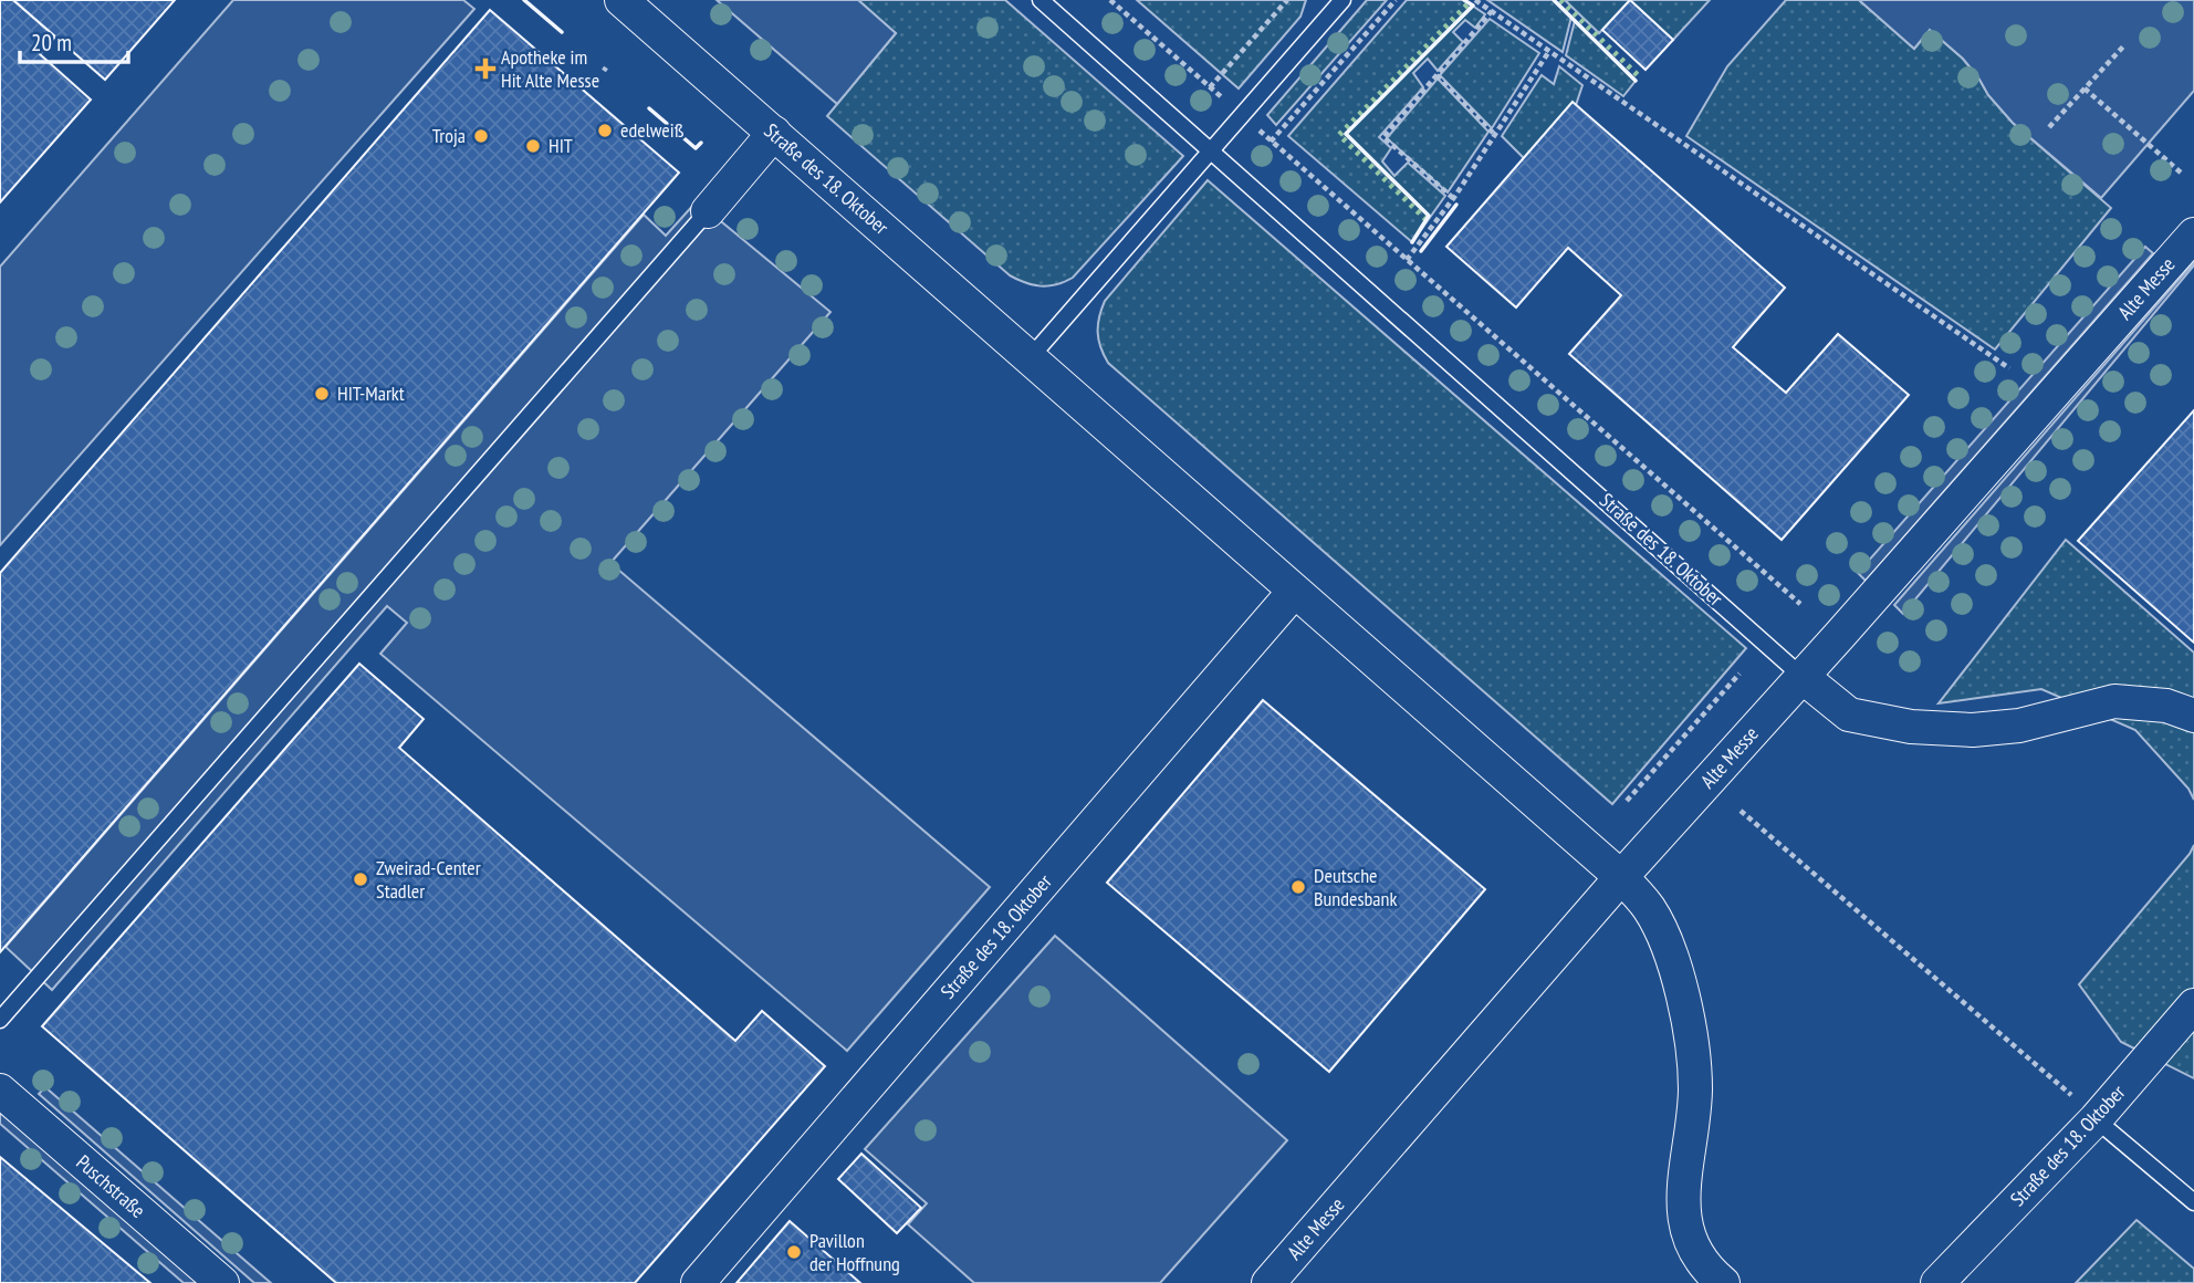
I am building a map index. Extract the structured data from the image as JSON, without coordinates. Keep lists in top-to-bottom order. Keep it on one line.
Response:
{"streets":{"street":["Straße des 18. Oktober","Alte Messe","Puschstraße"]},"crossings":[["Straße des 18. Oktober","Alte Messe"]],"places":{"health":["Apotheke im Hit Alte Messe"],"other":["edelweiß","Troja","HIT","HIT-Markt","Zweirad-Center Stadler","Deutsche Bundesbank","Pavillon der Hoffnung"]},"scale_bar":"20 m"}
